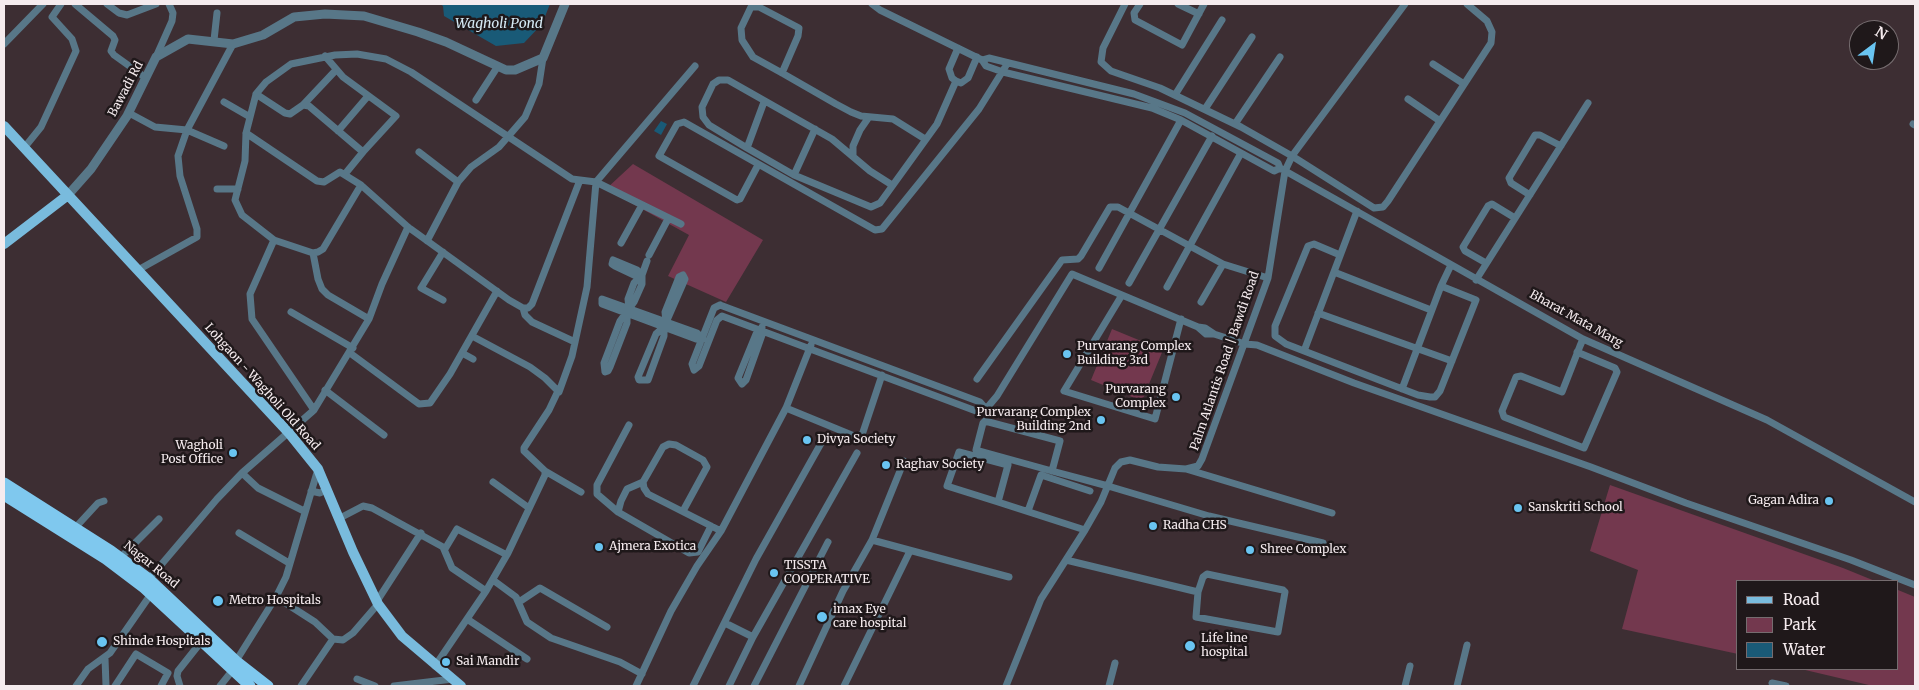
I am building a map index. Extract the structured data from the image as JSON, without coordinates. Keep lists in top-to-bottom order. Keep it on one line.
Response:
{"streets":{"highway":["Nagar Road"],"main road":["Lohgaon - Wagholi Old Road"],"street":["Bawadi Rd","Bharat Mata Marg","Palm Atlantis Road | Bawdi Road"]},"crossings":[["Bawadi Rd","Lohgaon - Wagholi Old Road"],["Bharat Mata Marg","Palm Atlantis Road | Bawdi Road"]],"water":["Wagholi Pond"],"places":["Purvarang Complex Building 3rd","Purvarang Complex","Purvarang Complex Building 2nd","Divya Society","Wagholi Post Office","Raghav Society","Gagan Adira","Sanskriti School","Radha CHS","Ajmera Exotica","Shree Complex","TISSTA COOPERATIVE","Metro Hospitals","imax Eye care hospital","Shinde Hospitals","Life line hospital","Sai Mandir"],"legend":["Road","Park","Water"],"north":"top right"}
